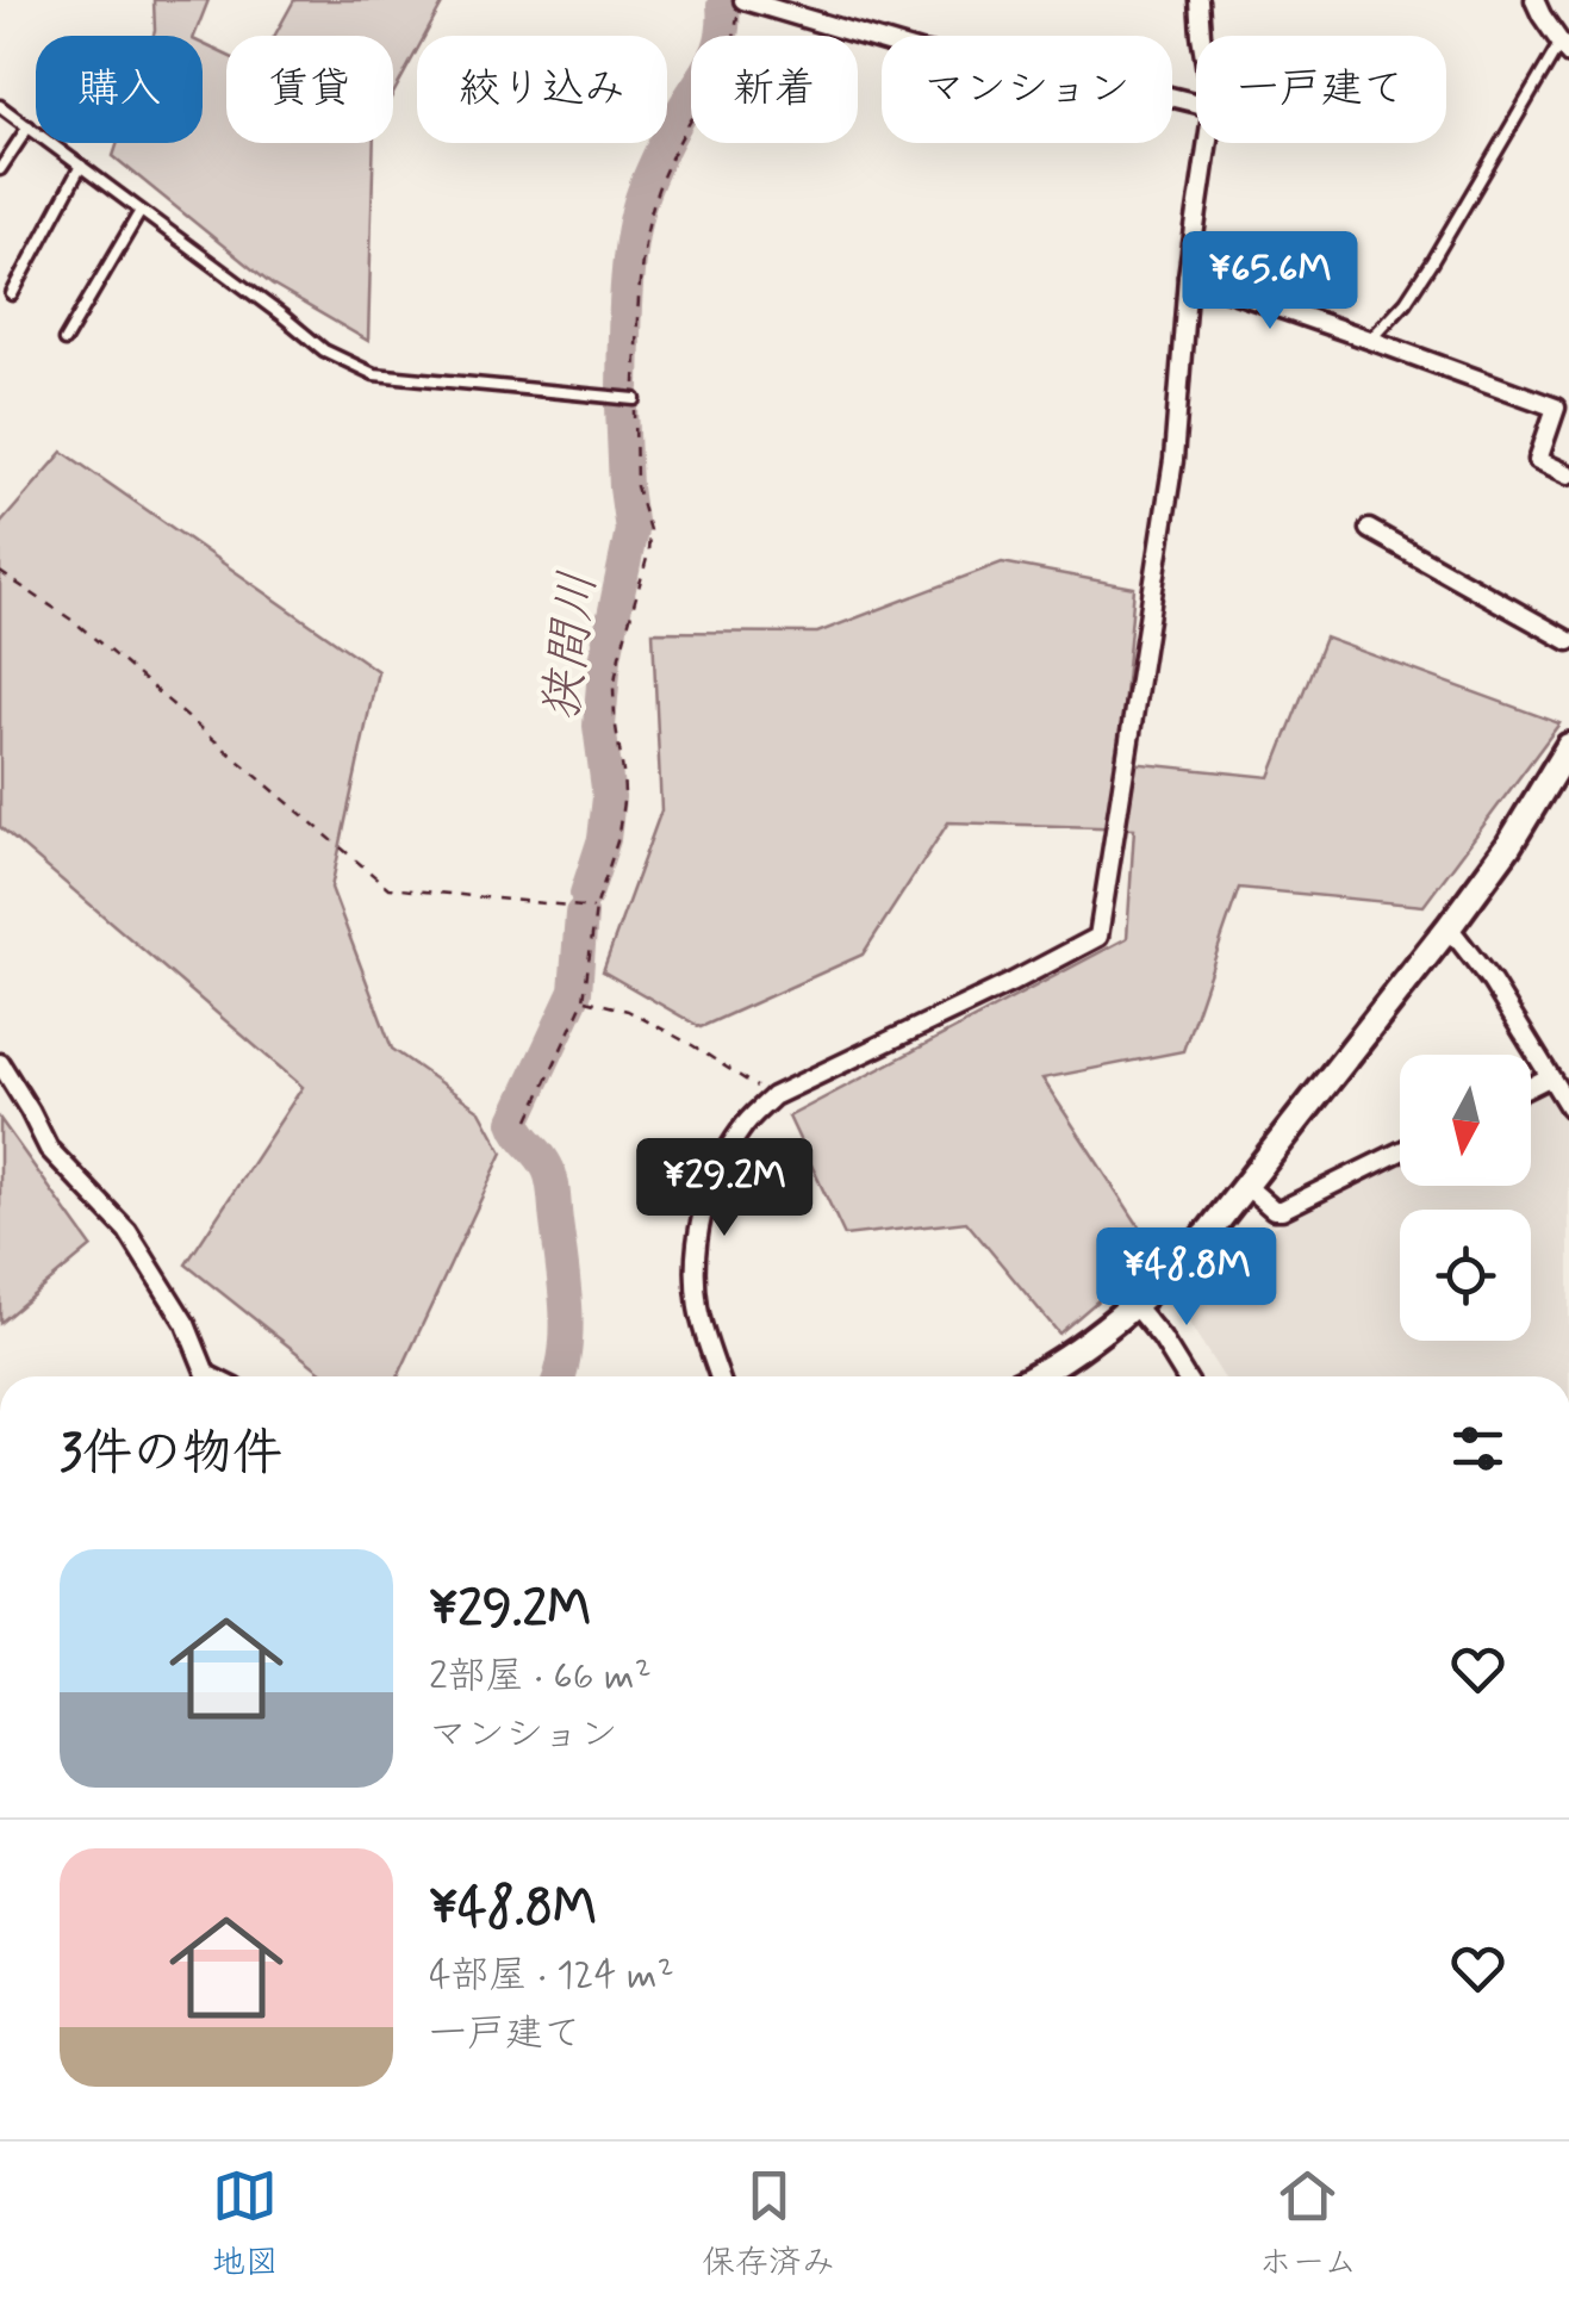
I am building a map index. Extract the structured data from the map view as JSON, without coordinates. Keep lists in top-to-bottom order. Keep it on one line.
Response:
{"water":["狭間川"],"north":"bottom","page":{"chip":["購入","賃貸","絞り込み","新着","マンション","一戸建て"],"price":["¥65.6M","¥29.2M","¥48.8M"],"heading":"3件の物件","list":[{"name":"¥29.2M","note":"2部屋 · 66 m² · マンション"},{"name":"¥48.8M","note":"4部屋 · 124 m² · 一戸建て"}],"tabs":["地図","保存済み","ホーム"]}}
